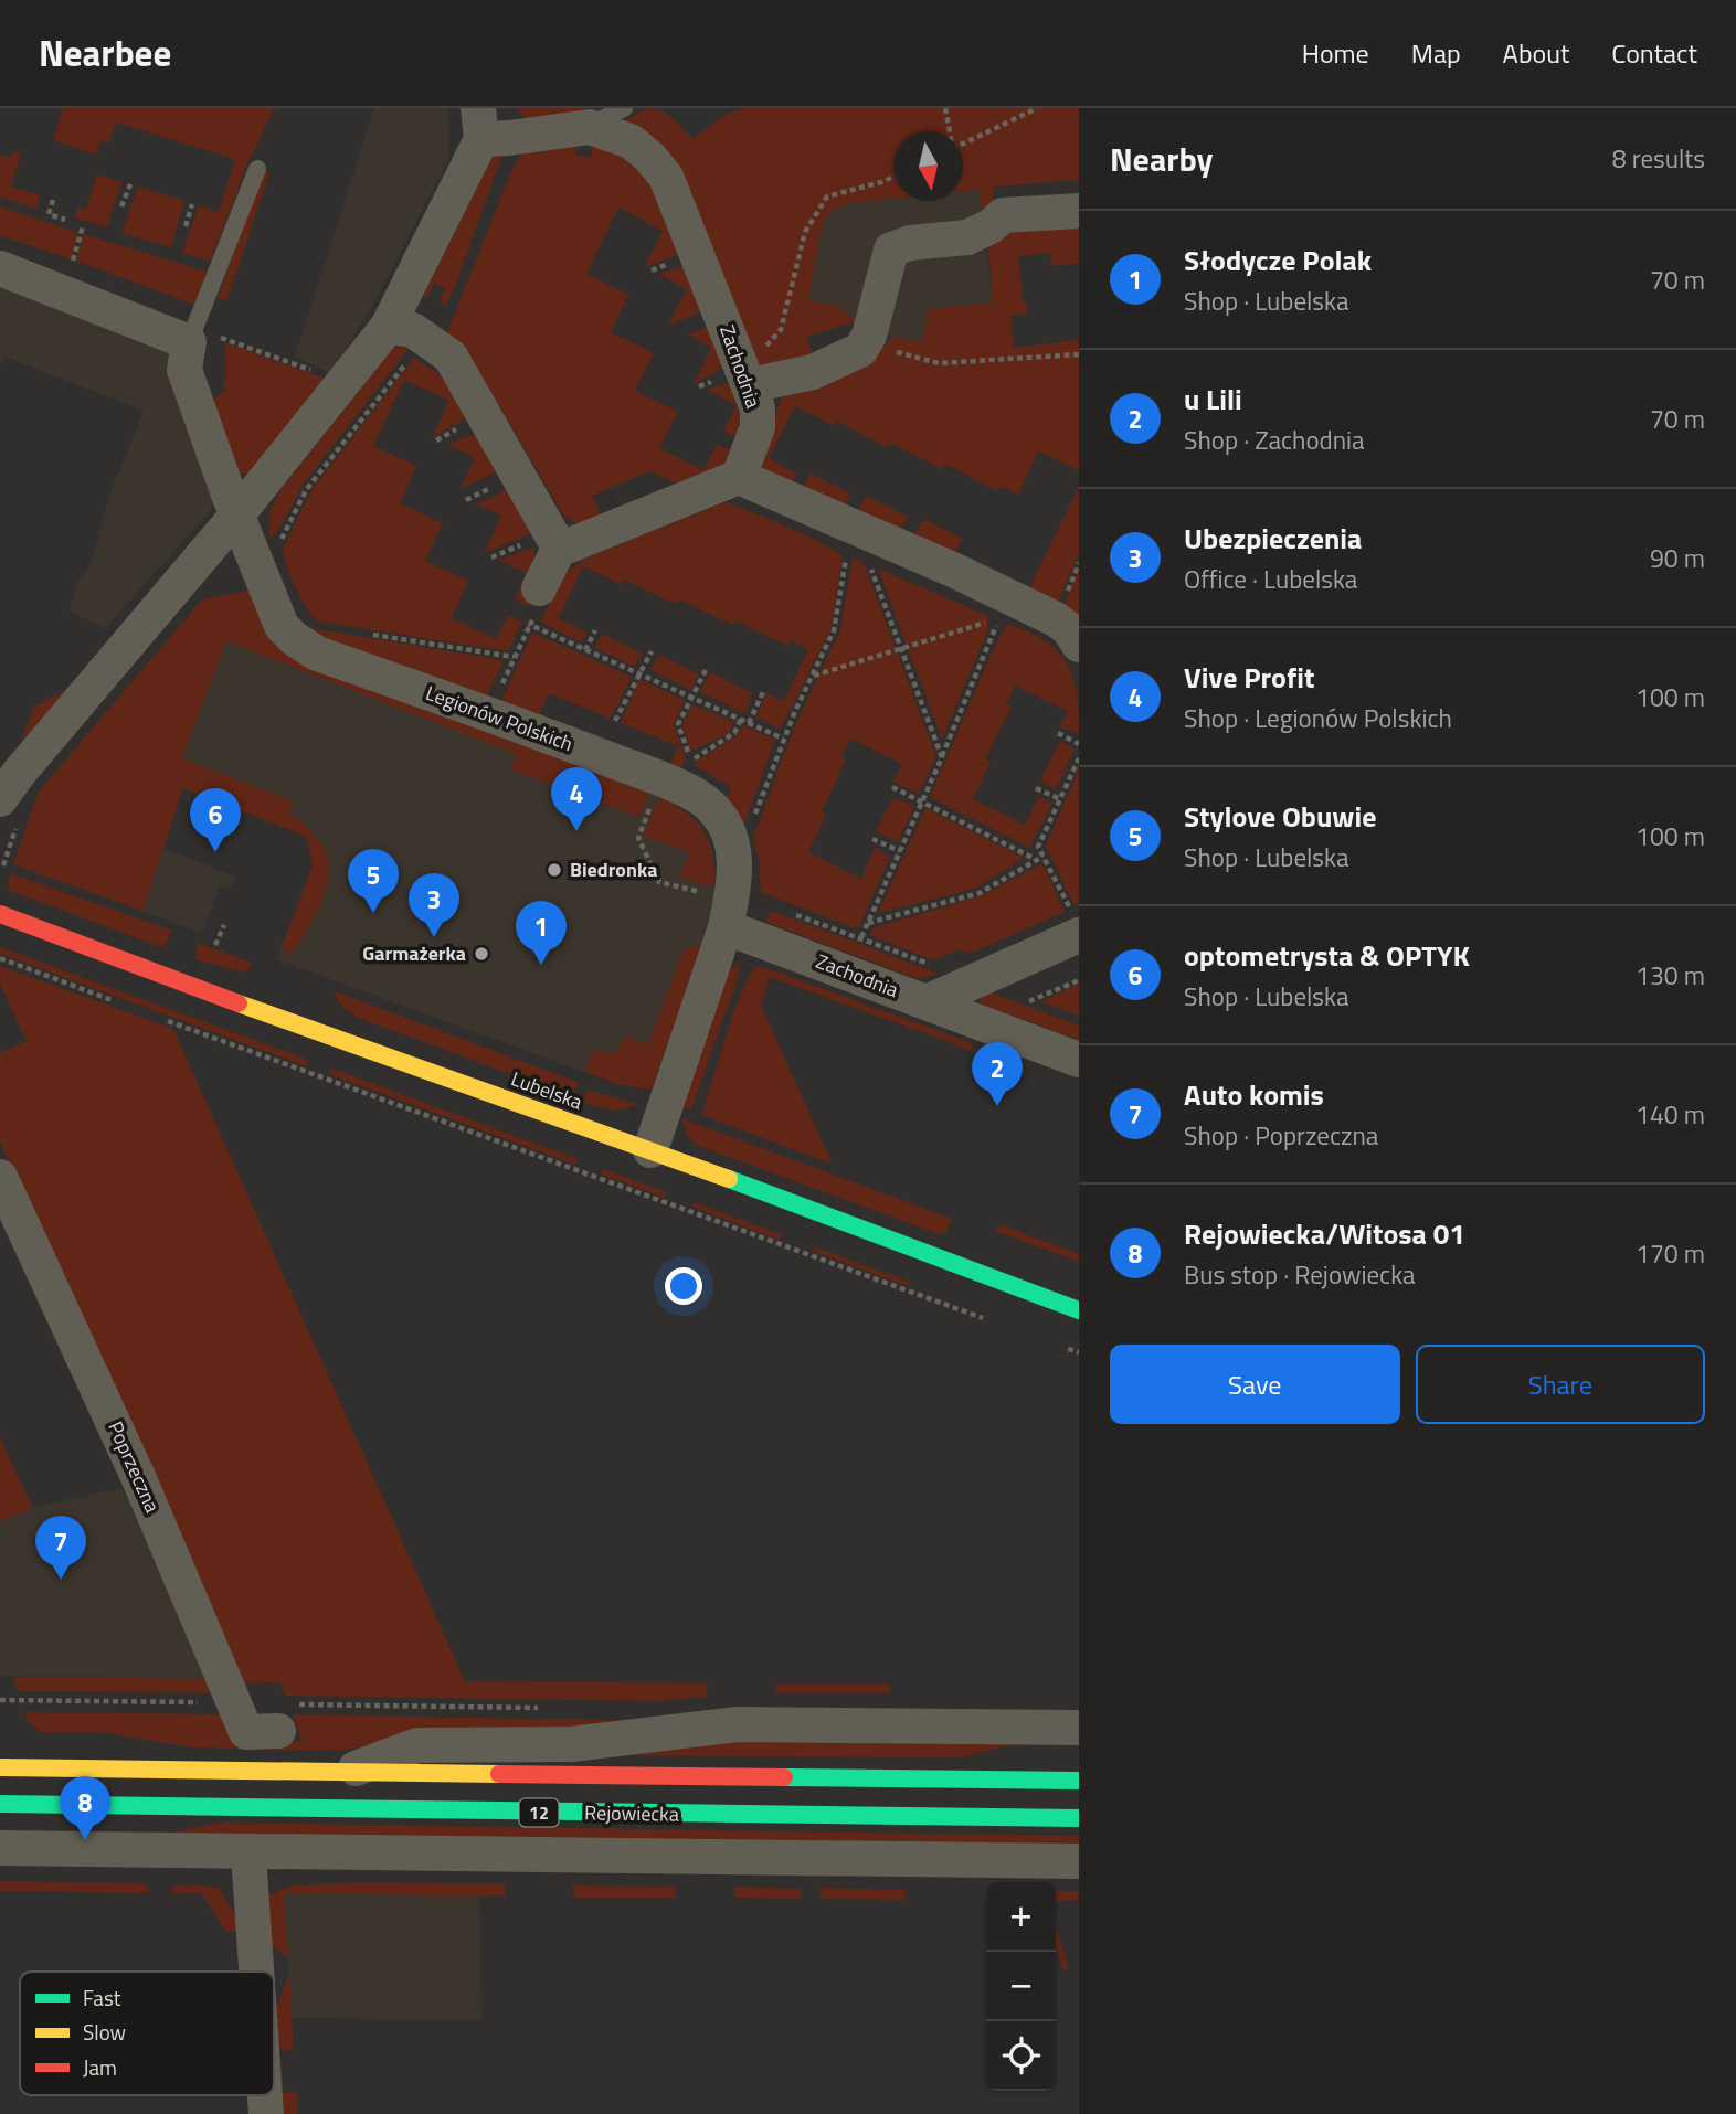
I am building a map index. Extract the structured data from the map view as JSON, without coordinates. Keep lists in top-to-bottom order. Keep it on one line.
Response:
{"streets":{"main road":["Lubelska","12","Rejowiecka"],"street":["Zachodnia","Legionów Polskich","Poprzeczna"]},"crossings":[["Zachodnia","Legionów Polskich"]],"places":["Biedronka","Garmażerka"],"legend":["Fast","Slow","Jam"],"north":"bottom","page":{"header":"Nearbee","nav":["Home","Map","About","Contact"],"heading":["Nearby","8 results"],"list":[{"mark":"1","name":"Słodycze Polak","note":"Shop · Lubelska","value":"70 m"},{"mark":"2","name":"u Lili","note":"Shop · Zachodnia","value":"70 m"},{"mark":"3","name":"Ubezpieczenia","note":"Office · Lubelska","value":"90 m"},{"mark":"4","name":"Vive Profit","note":"Shop · Legionów Polskich","value":"100 m"},{"mark":"5","name":"Stylove Obuwie","note":"Shop · Lubelska","value":"100 m"},{"mark":"6","name":"optometrysta & OPTYK","note":"Shop · Lubelska","value":"130 m"},{"mark":"7","name":"Auto komis","note":"Shop · Poprzeczna","value":"140 m"},{"mark":"8","name":"Rejowiecka/Witosa 01","note":"Bus stop · Rejowiecka","value":"170 m"}],"pins":["4","6","5","3","1","2","7","8"],"buttons":["Save","Share"],"map_buttons":["+","−"]}}
